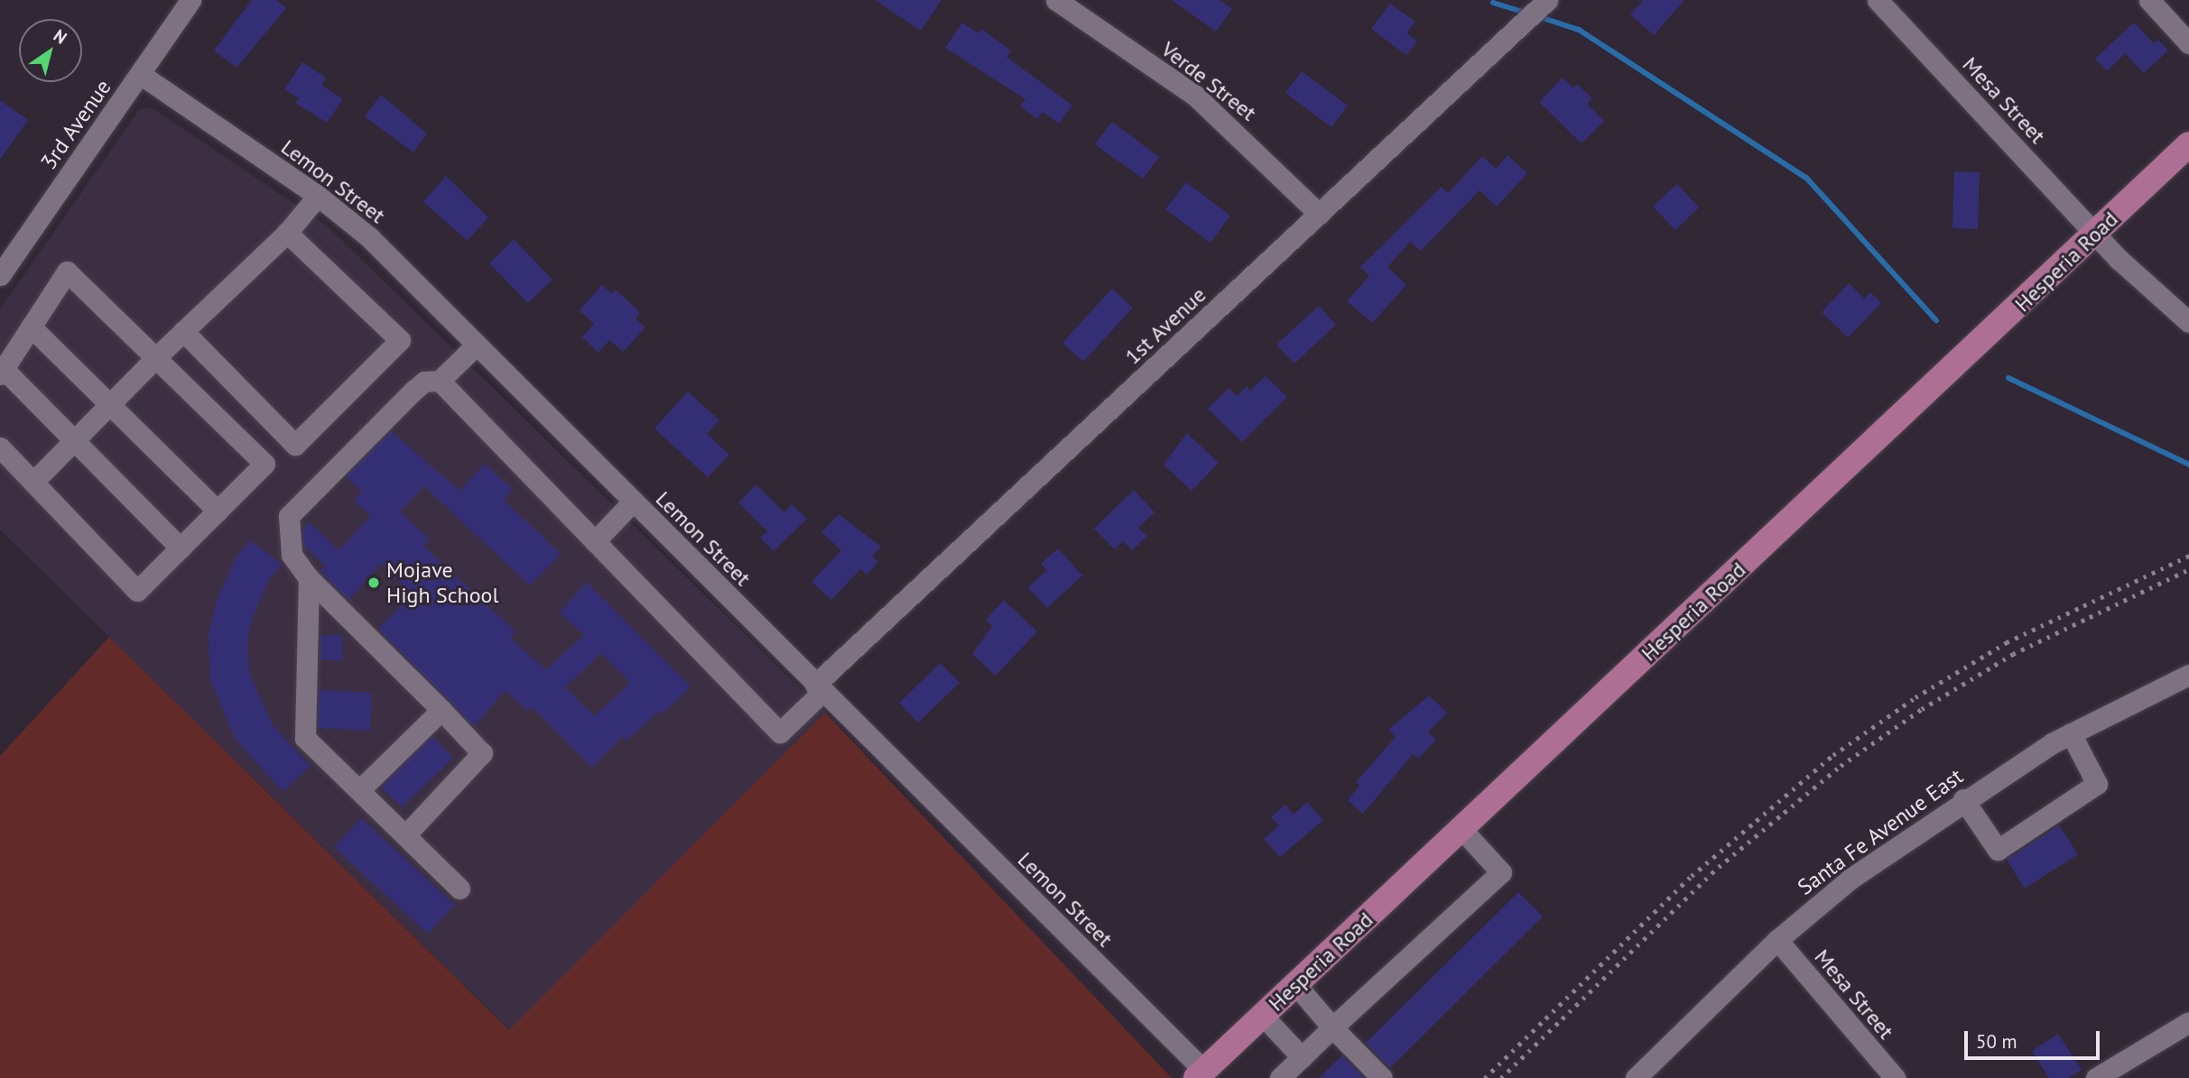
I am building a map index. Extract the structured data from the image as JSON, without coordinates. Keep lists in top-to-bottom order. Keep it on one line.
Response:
{"streets":{"main road":["Hesperia Road"],"street":["Verde Street","Mesa Street","3rd Avenue","Lemon Street","1st Avenue","Santa Fe Avenue East"]},"crossings":[["Verde Street","1st Avenue"],["Mesa Street","Hesperia Road"],["Mesa Street","Santa Fe Avenue East"],["3rd Avenue","Lemon Street"],["Lemon Street","Hesperia Road"],["Lemon Street","1st Avenue"]],"places":["Mojave High School"],"scale_bar":"50 m","north":"top right"}
